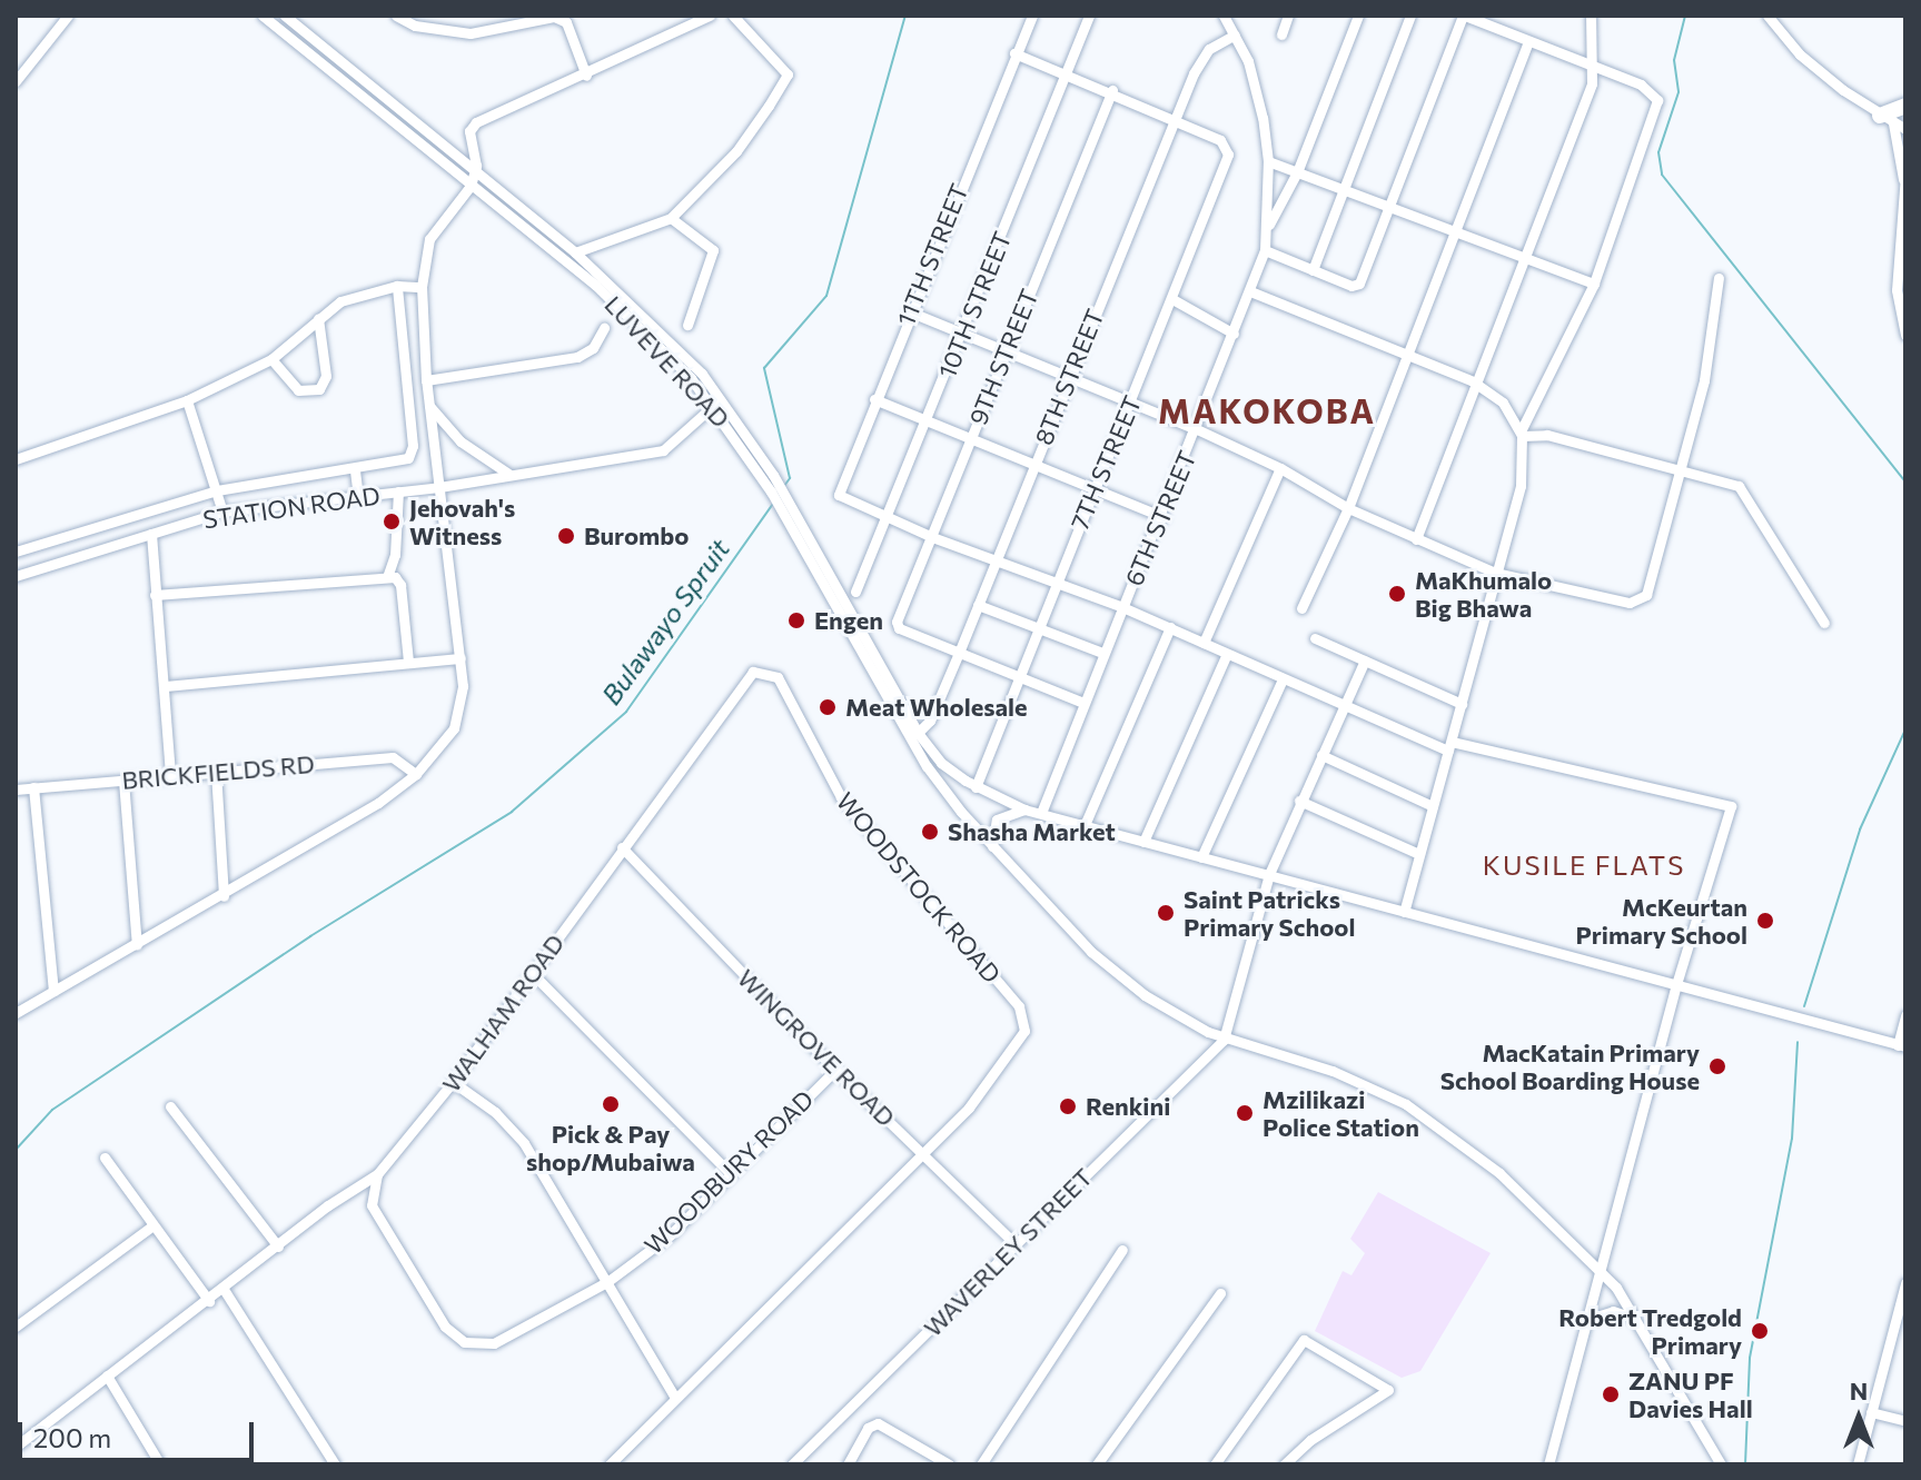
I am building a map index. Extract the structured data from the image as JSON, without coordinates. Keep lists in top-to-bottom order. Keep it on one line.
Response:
{"streets":{"street":["11TH STREET","10TH STREET","9TH STREET","LUVEVE ROAD","8TH STREET","7TH STREET","STATION ROAD","6TH STREET","BRICKFIELDS RD","WOODSTOCK ROAD","WALHAM ROAD","WINGROVE ROAD","WOODBURY ROAD","WAVERLEY STREET"]},"crossings":[["11TH STREET","10TH STREET"],["9TH STREET","8TH STREET"],["LUVEVE ROAD","8TH STREET"],["LUVEVE ROAD","7TH STREET"],["LUVEVE ROAD","STATION ROAD"],["LUVEVE ROAD","6TH STREET"],["LUVEVE ROAD","WAVERLEY STREET"],["8TH STREET","7TH STREET"],["8TH STREET","6TH STREET"],["WOODSTOCK ROAD","WALHAM ROAD"],["WOODSTOCK ROAD","WINGROVE ROAD"],["WALHAM ROAD","WINGROVE ROAD"],["WALHAM ROAD","WOODBURY ROAD"],["WINGROVE ROAD","WOODBURY ROAD"],["WINGROVE ROAD","WAVERLEY STREET"]],"districts":["MAKOKOBA","KUSILE FLATS"],"water":["Bulawayo Spruit"],"places":["Jehovah's Witness","Burombo","MaKhumalo Big Bhawa","Engen","Meat Wholesale","Shasha Market","Saint Patricks Primary School","McKeurtan Primary School","MacKatain Primary School Boarding House","Pick & Pay shop/Mubaiwa","Renkini","Mzilikazi Police Station","Robert Tredgold Primary","ZANU PF Davies Hall"],"scale_bar":"200 m","north":"top"}
